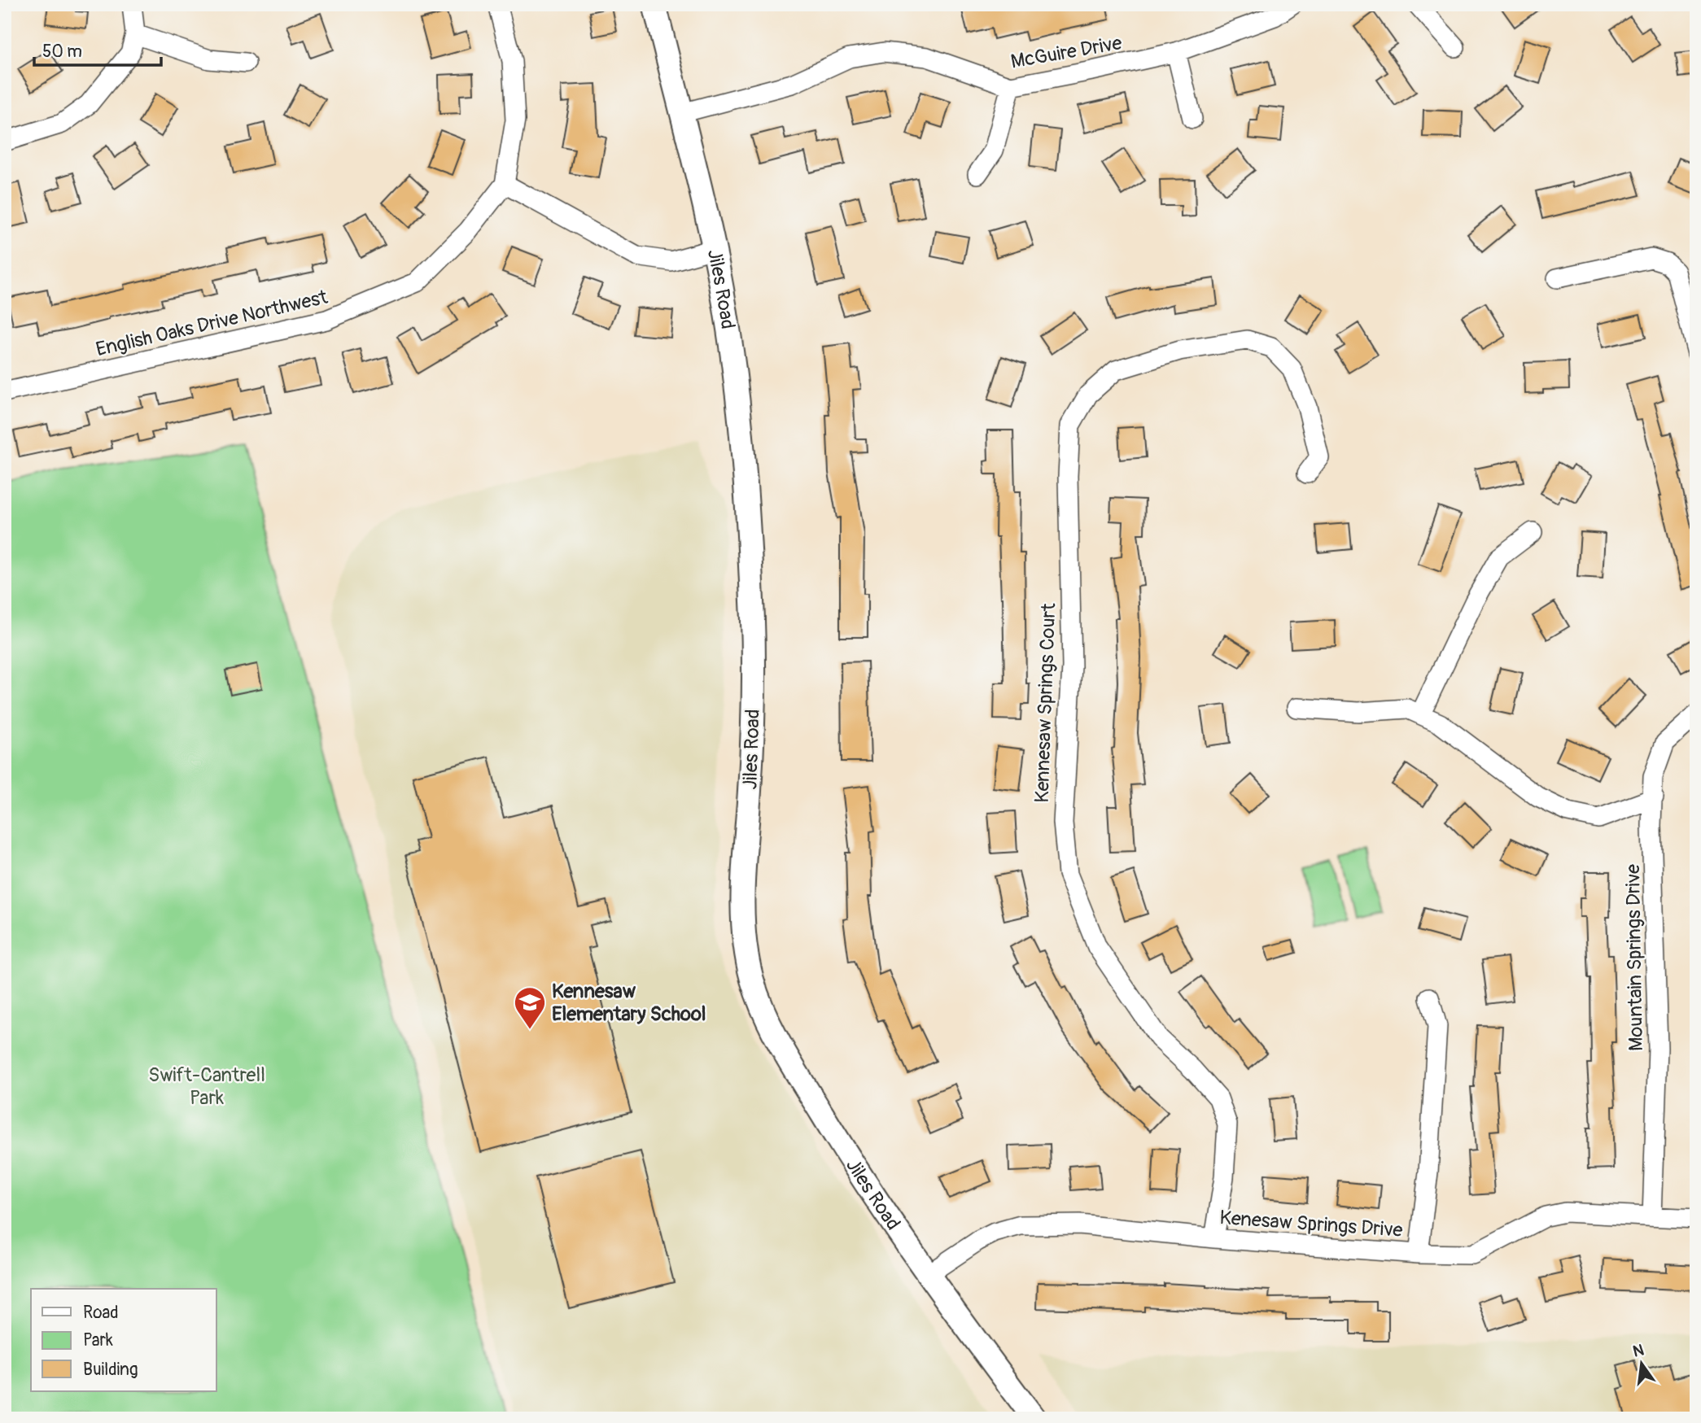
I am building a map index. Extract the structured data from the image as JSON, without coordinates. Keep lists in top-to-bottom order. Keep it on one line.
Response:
{"streets":{"street":["McGuire Drive","Jiles Road","English Oaks Drive Northwest","Kennesaw Springs Court","Mountain Springs Drive","Kenesaw Springs Drive"]},"crossings":[["McGuire Drive","Jiles Road"],["Jiles Road","Kenesaw Springs Drive"],["Kennesaw Springs Court","Kenesaw Springs Drive"],["Mountain Springs Drive","Kenesaw Springs Drive"]],"parks":["Swift-Cantrell Park"],"places":{"school or university":["Kennesaw Elementary School"]},"legend":["Road","Park","Building"],"scale_bar":"50 m","north":"top"}
